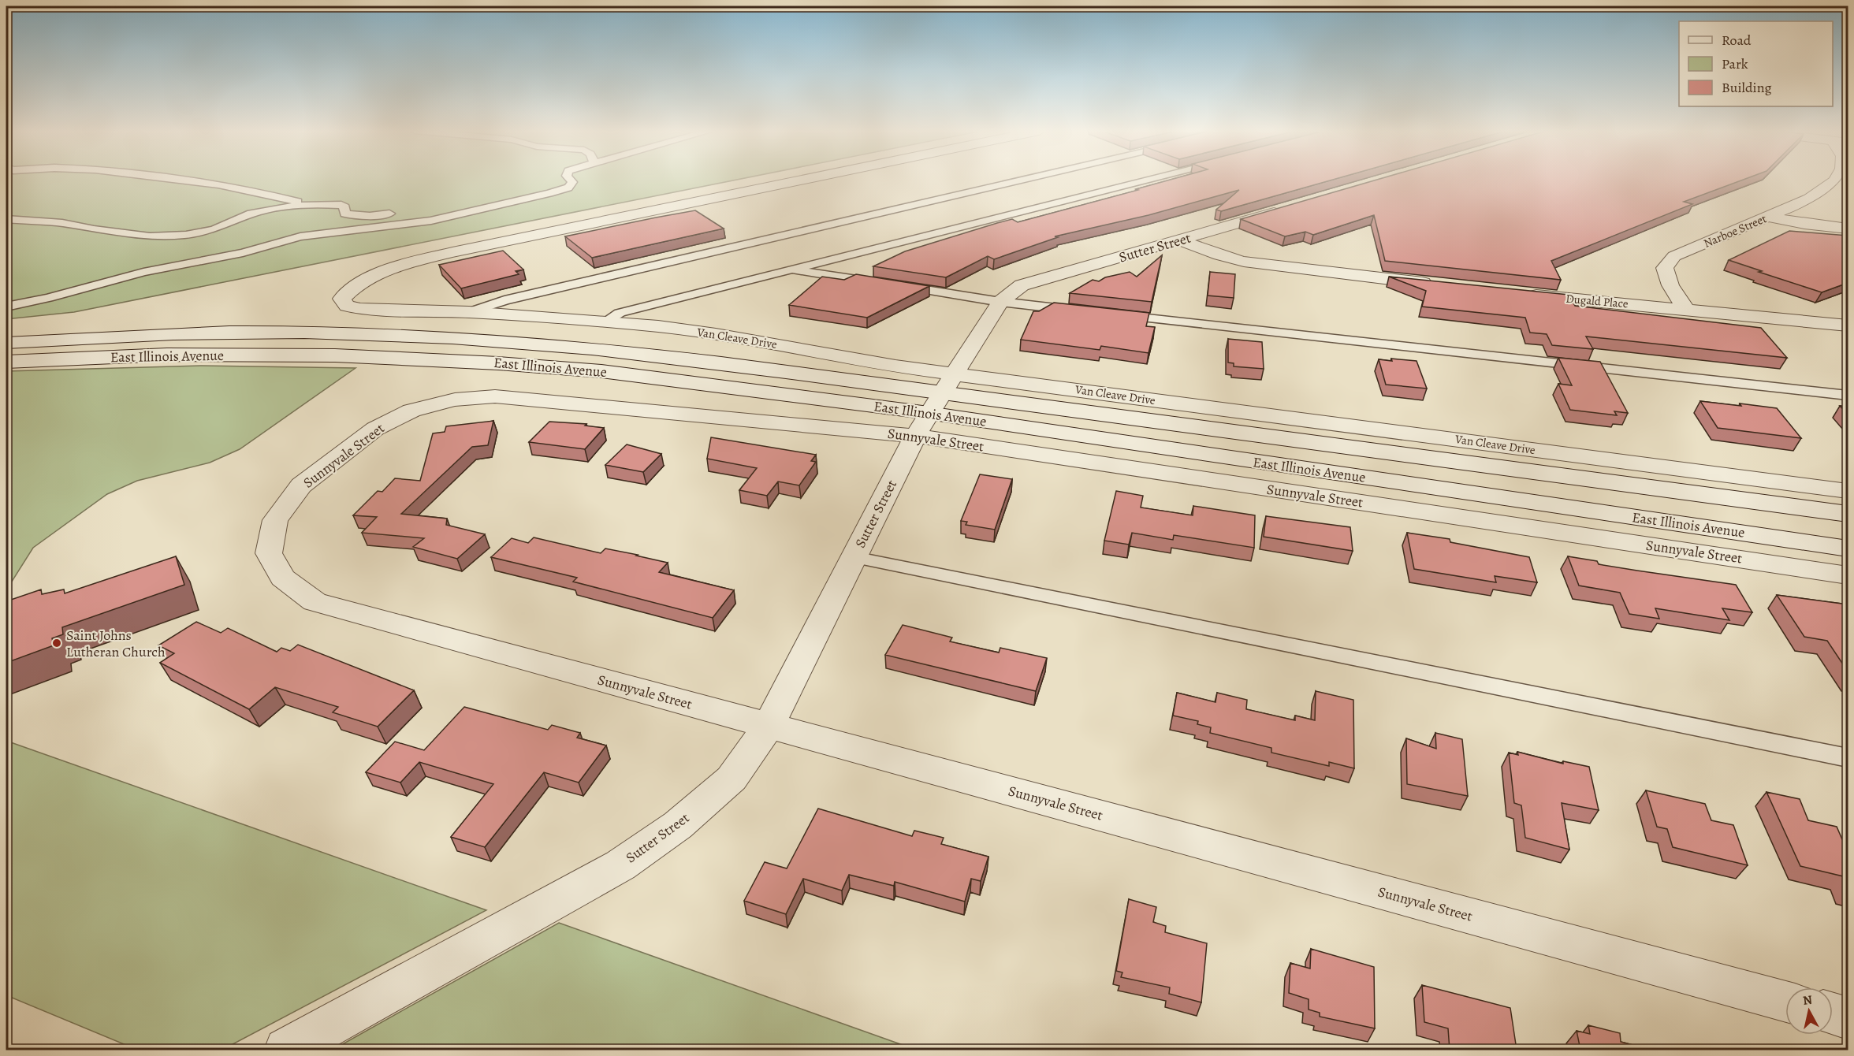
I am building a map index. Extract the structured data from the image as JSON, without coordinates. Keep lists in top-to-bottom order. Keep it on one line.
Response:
{"streets":{"street":["Narboe Street","Sutter Street","Dugald Place","Van Cleave Drive","East Illinois Avenue","Sunnyvale Street"]},"crossings":[["Narboe Street","Dugald Place"],["Sutter Street","Van Cleave Drive"],["Sutter Street","East Illinois Avenue"],["Sutter Street","Sunnyvale Street"],["East Illinois Avenue","Sunnyvale Street"]],"places":["Saint Johns Lutheran Church"],"legend":["Road","Park","Building"],"north":"top"}
